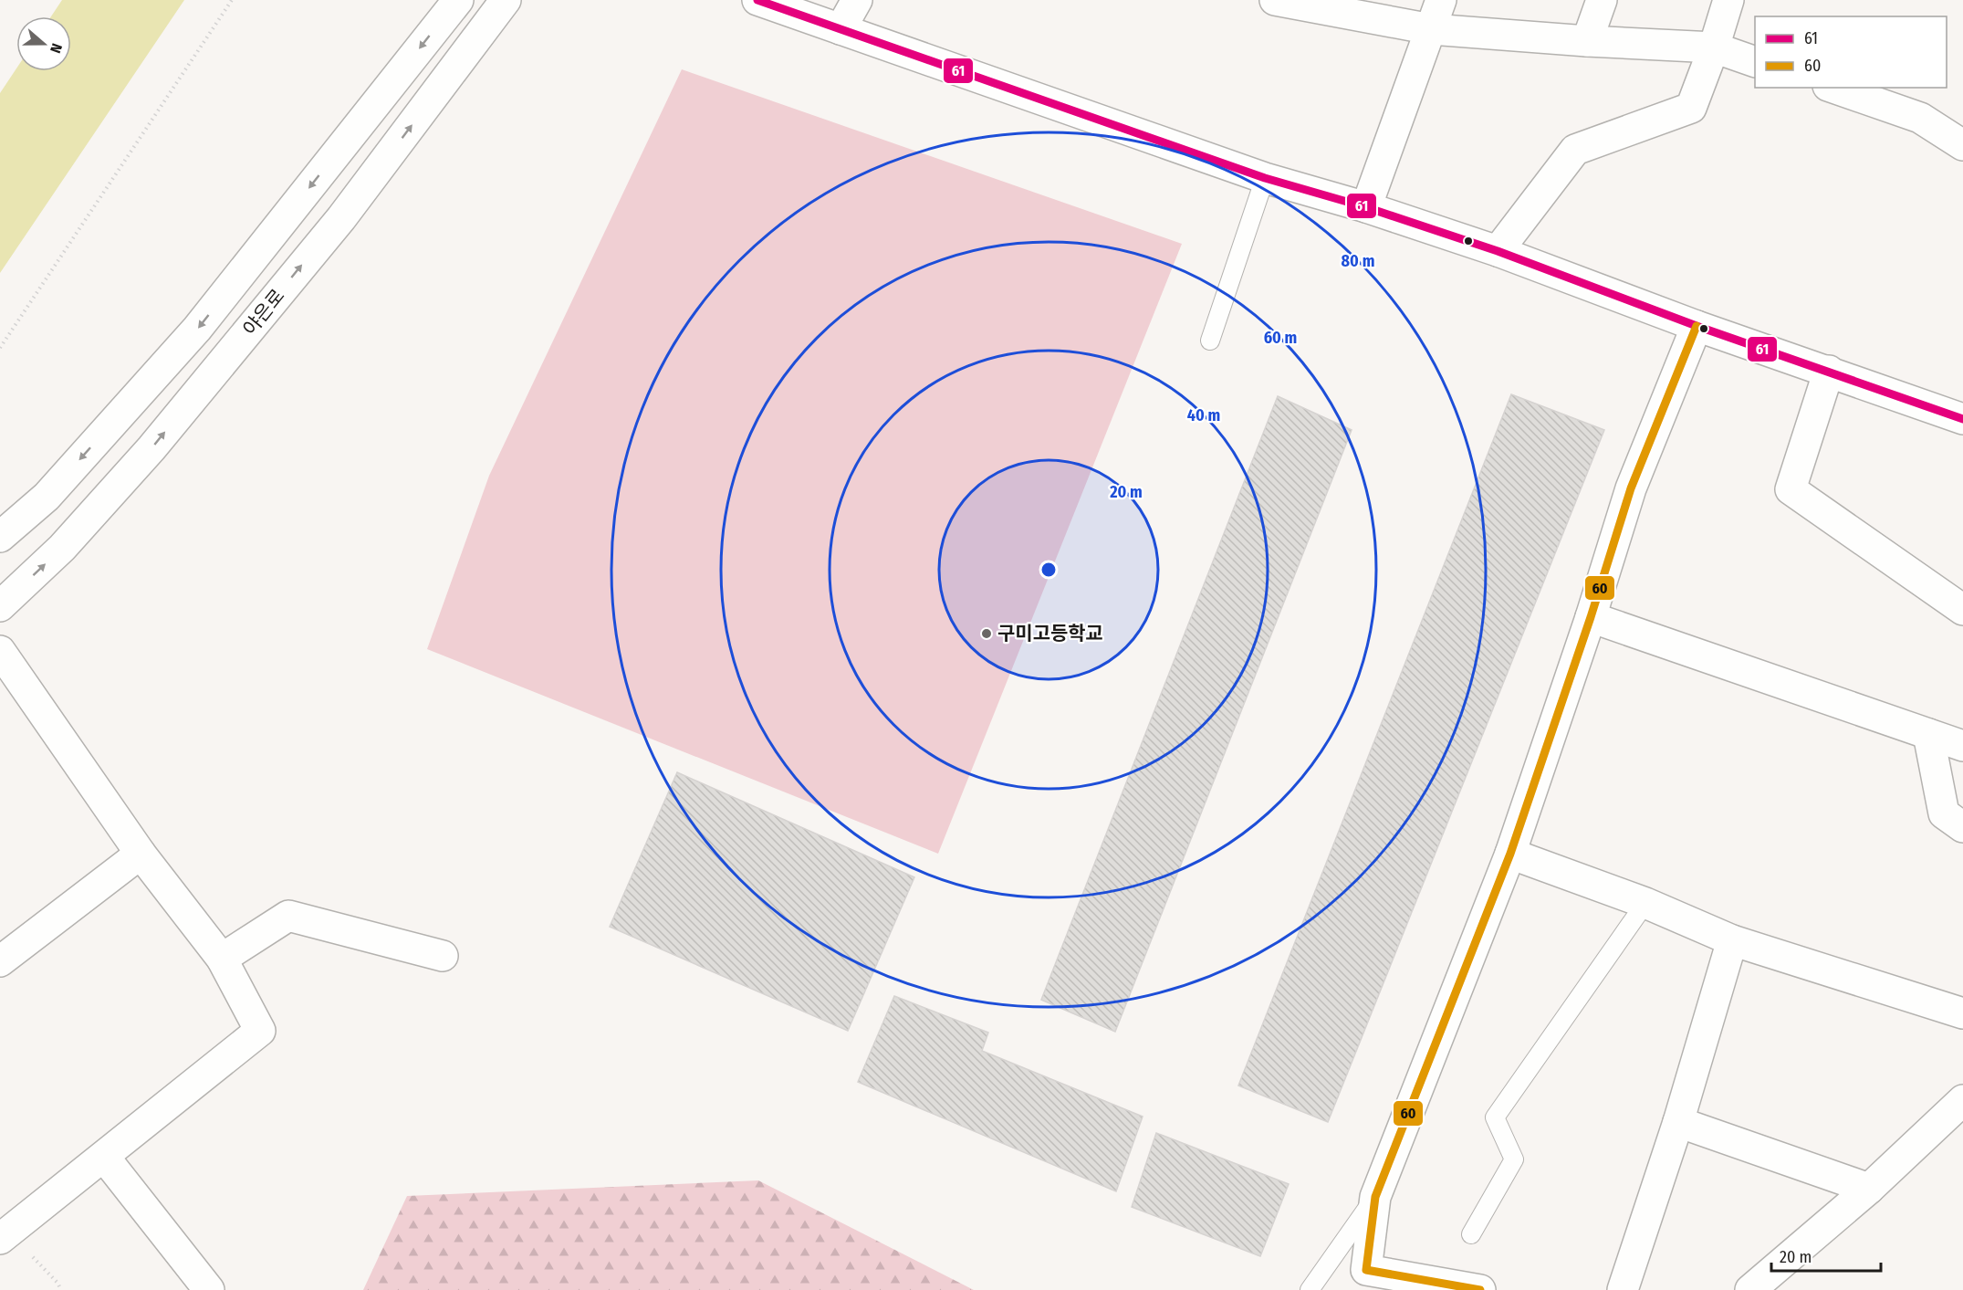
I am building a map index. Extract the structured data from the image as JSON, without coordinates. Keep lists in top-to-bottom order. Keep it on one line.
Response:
{"streets":{"street":["야은로"]},"places":["구미고등학교"],"lines":["transit line 61","transit line 60"],"legend":["61","60"],"scale_bar":"20 m","north":"right","rings":["80 m","60 m","40 m","20 m"]}
